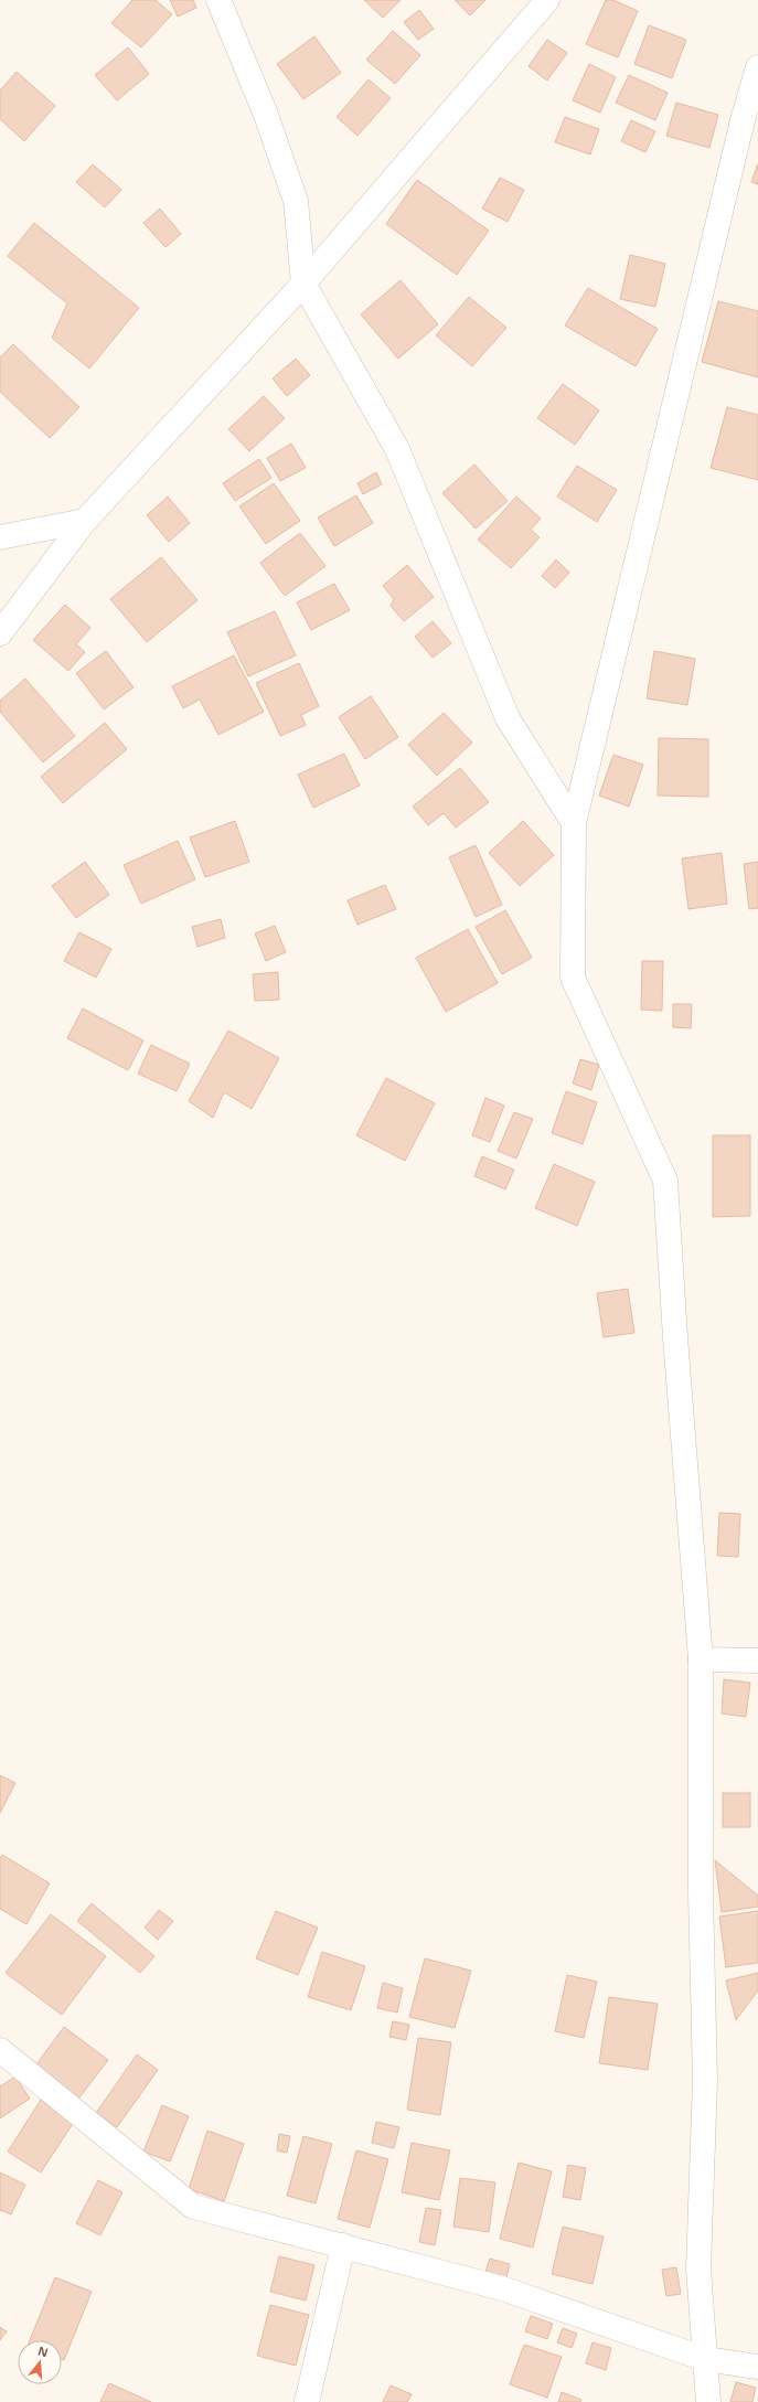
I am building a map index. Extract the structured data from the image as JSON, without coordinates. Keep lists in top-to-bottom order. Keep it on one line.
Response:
{"north":"top"}
